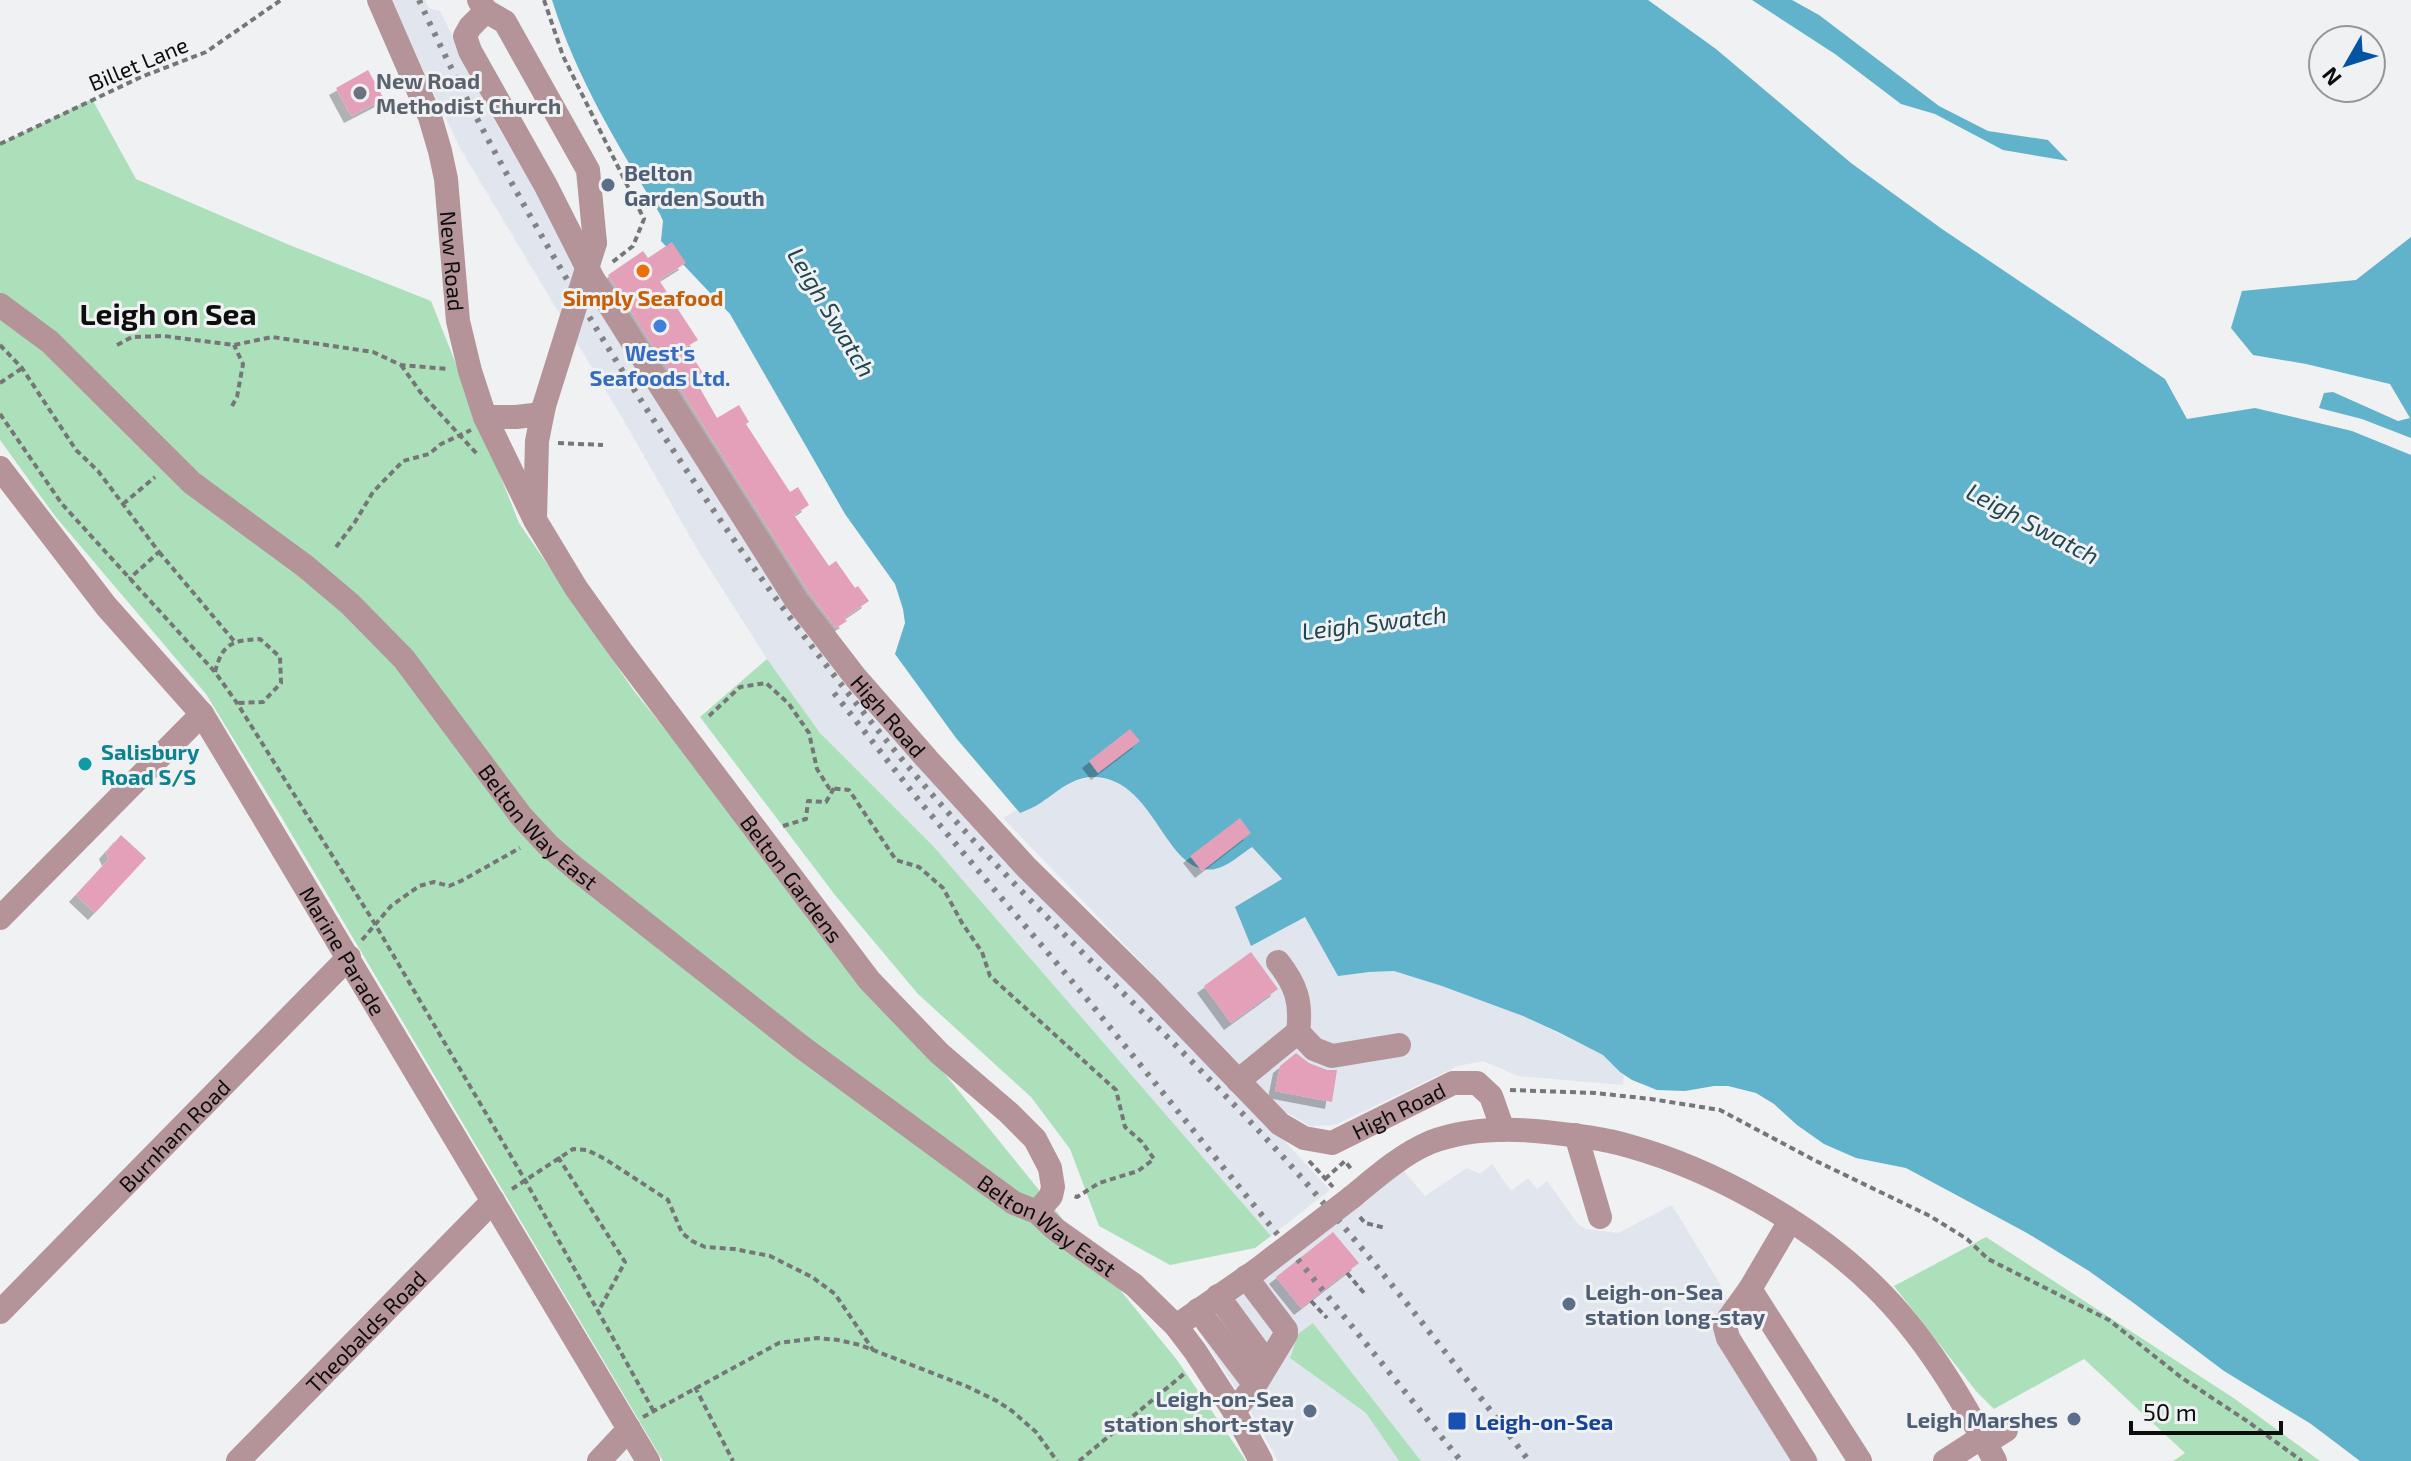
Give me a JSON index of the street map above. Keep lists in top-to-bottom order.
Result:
{
  "streets": {
    "street": [
      "New Road",
      "High Road",
      "Belton Way East",
      "Belton Gardens",
      "Marine Parade",
      "Burnham Road",
      "Theobalds Road"
    ],
    "path": ["Billet Lane"]
  },
  "crossings": [
    ["New Road", "Belton Gardens"],
    ["Belton Way East", "Belton Gardens"],
    ["Marine Parade", "Burnham Road"],
    ["Marine Parade", "Theobalds Road"]
  ],
  "districts": ["Leigh on Sea"],
  "water": ["Leigh Swatch"],
  "places": {
    "other": [
      "New Road Methodist Church",
      "Belton Garden South",
      "Simply Seafood",
      "West's Seafoods Ltd.",
      "Salisbury Road S/S",
      "Leigh-on-Sea station long-stay",
      "Leigh-on-Sea station short-stay",
      "Leigh Marshes"
    ],
    "transit": ["Leigh-on-Sea"]
  },
  "scale_bar": "50 m",
  "north": "bottom left"
}
